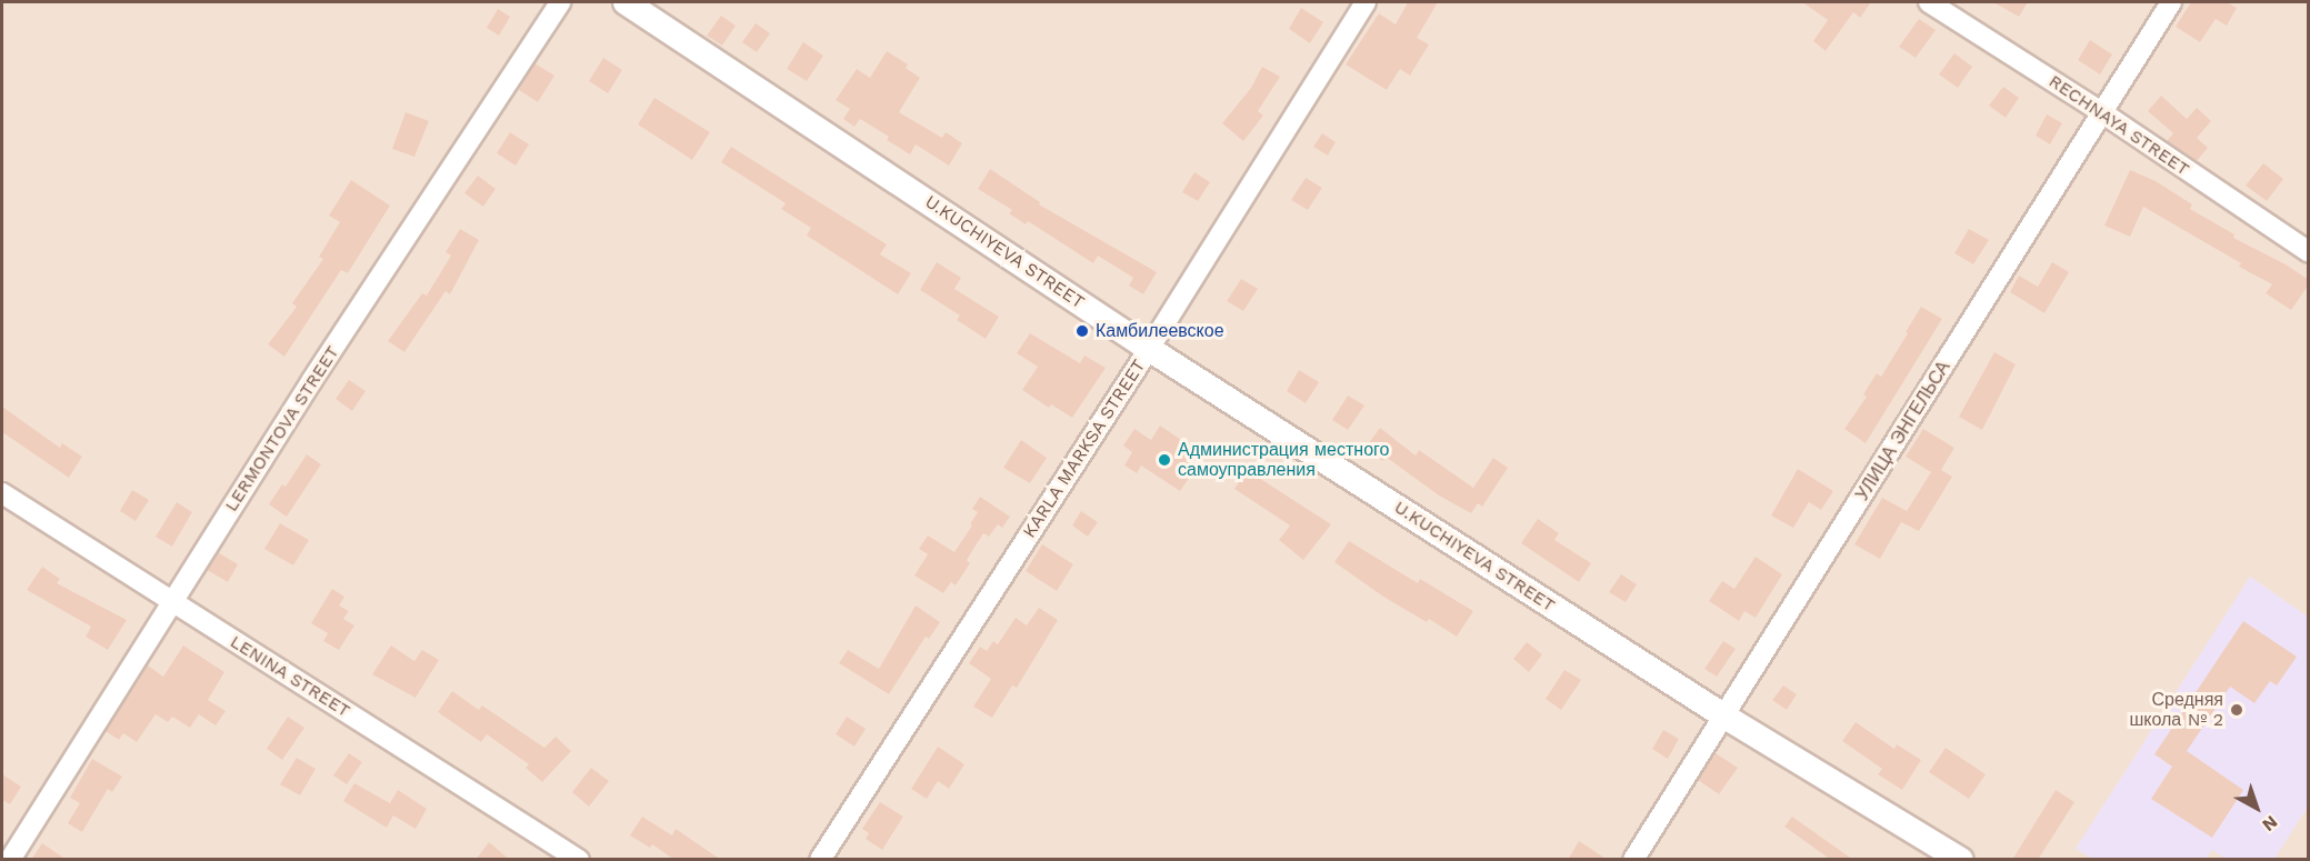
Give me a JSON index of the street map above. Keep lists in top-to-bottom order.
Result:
{
  "streets": {
    "street": [
      "RECHNAYA STREET",
      "U.KUCHIYEVA STREET",
      "LERMONTOVA STREET",
      "УЛИЦА ЭНГЕЛЬСА",
      "KARLA MARKSA STREET",
      "LENINA STREET"
    ]
  },
  "crossings": [
    ["RECHNAYA STREET", "УЛИЦА ЭНГЕЛЬСА"],
    ["U.KUCHIYEVA STREET", "УЛИЦА ЭНГЕЛЬСА"],
    ["U.KUCHIYEVA STREET", "KARLA MARKSA STREET"],
    ["LERMONTOVA STREET", "LENINA STREET"]
  ],
  "places": ["Камбилеевское", "Администрация местного самоуправления", "Средняя школа № 2"],
  "north": "bottom right"
}
